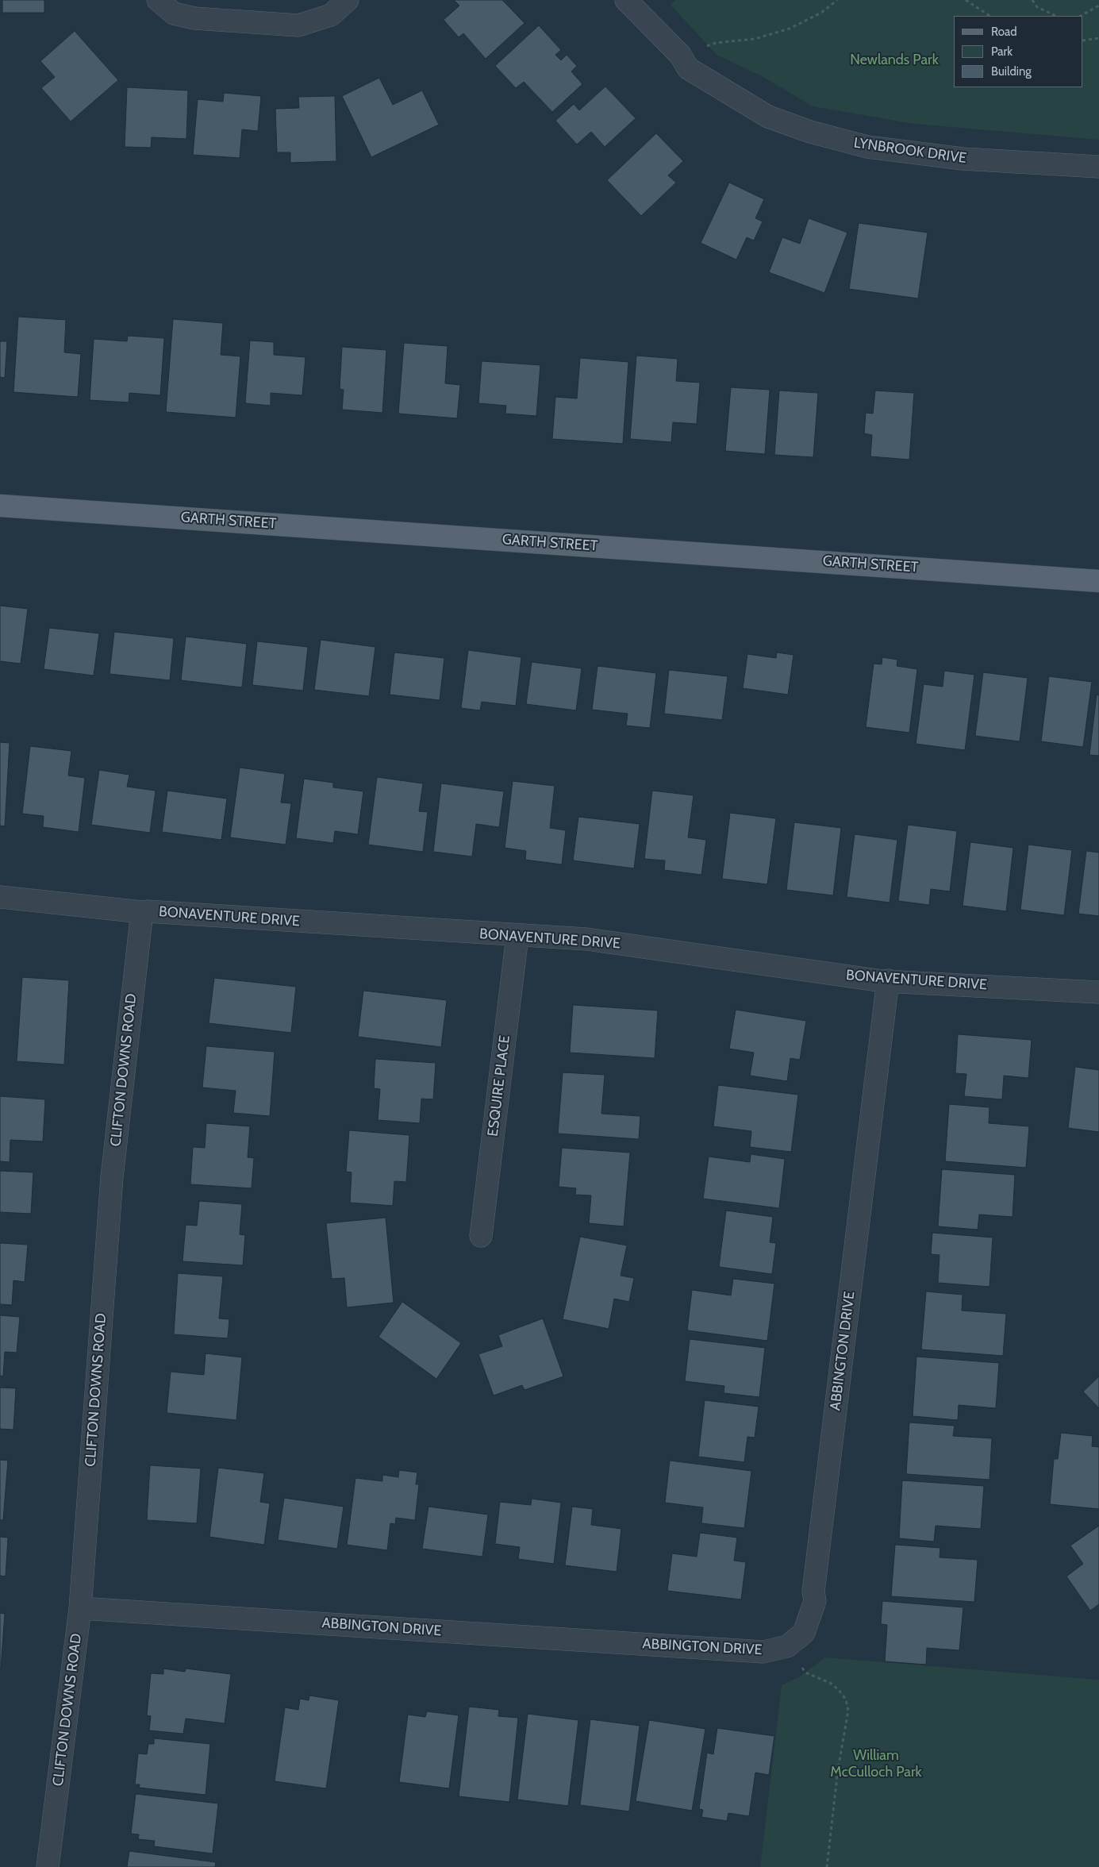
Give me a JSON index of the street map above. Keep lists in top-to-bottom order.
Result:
{
  "streets": {
    "main road": ["GARTH STREET"],
    "street": [
      "LYNBROOK DRIVE",
      "BONAVENTURE DRIVE",
      "CLIFTON DOWNS ROAD",
      "ESQUIRE PLACE",
      "ABBINGTON DRIVE"
    ]
  },
  "crossings": [
    ["BONAVENTURE DRIVE", "CLIFTON DOWNS ROAD"],
    ["BONAVENTURE DRIVE", "ESQUIRE PLACE"],
    ["BONAVENTURE DRIVE", "ABBINGTON DRIVE"],
    ["CLIFTON DOWNS ROAD", "ABBINGTON DRIVE"]
  ],
  "parks": ["Newlands Park", "William McCulloch Park"],
  "legend": ["Road", "Park", "Building"]
}
